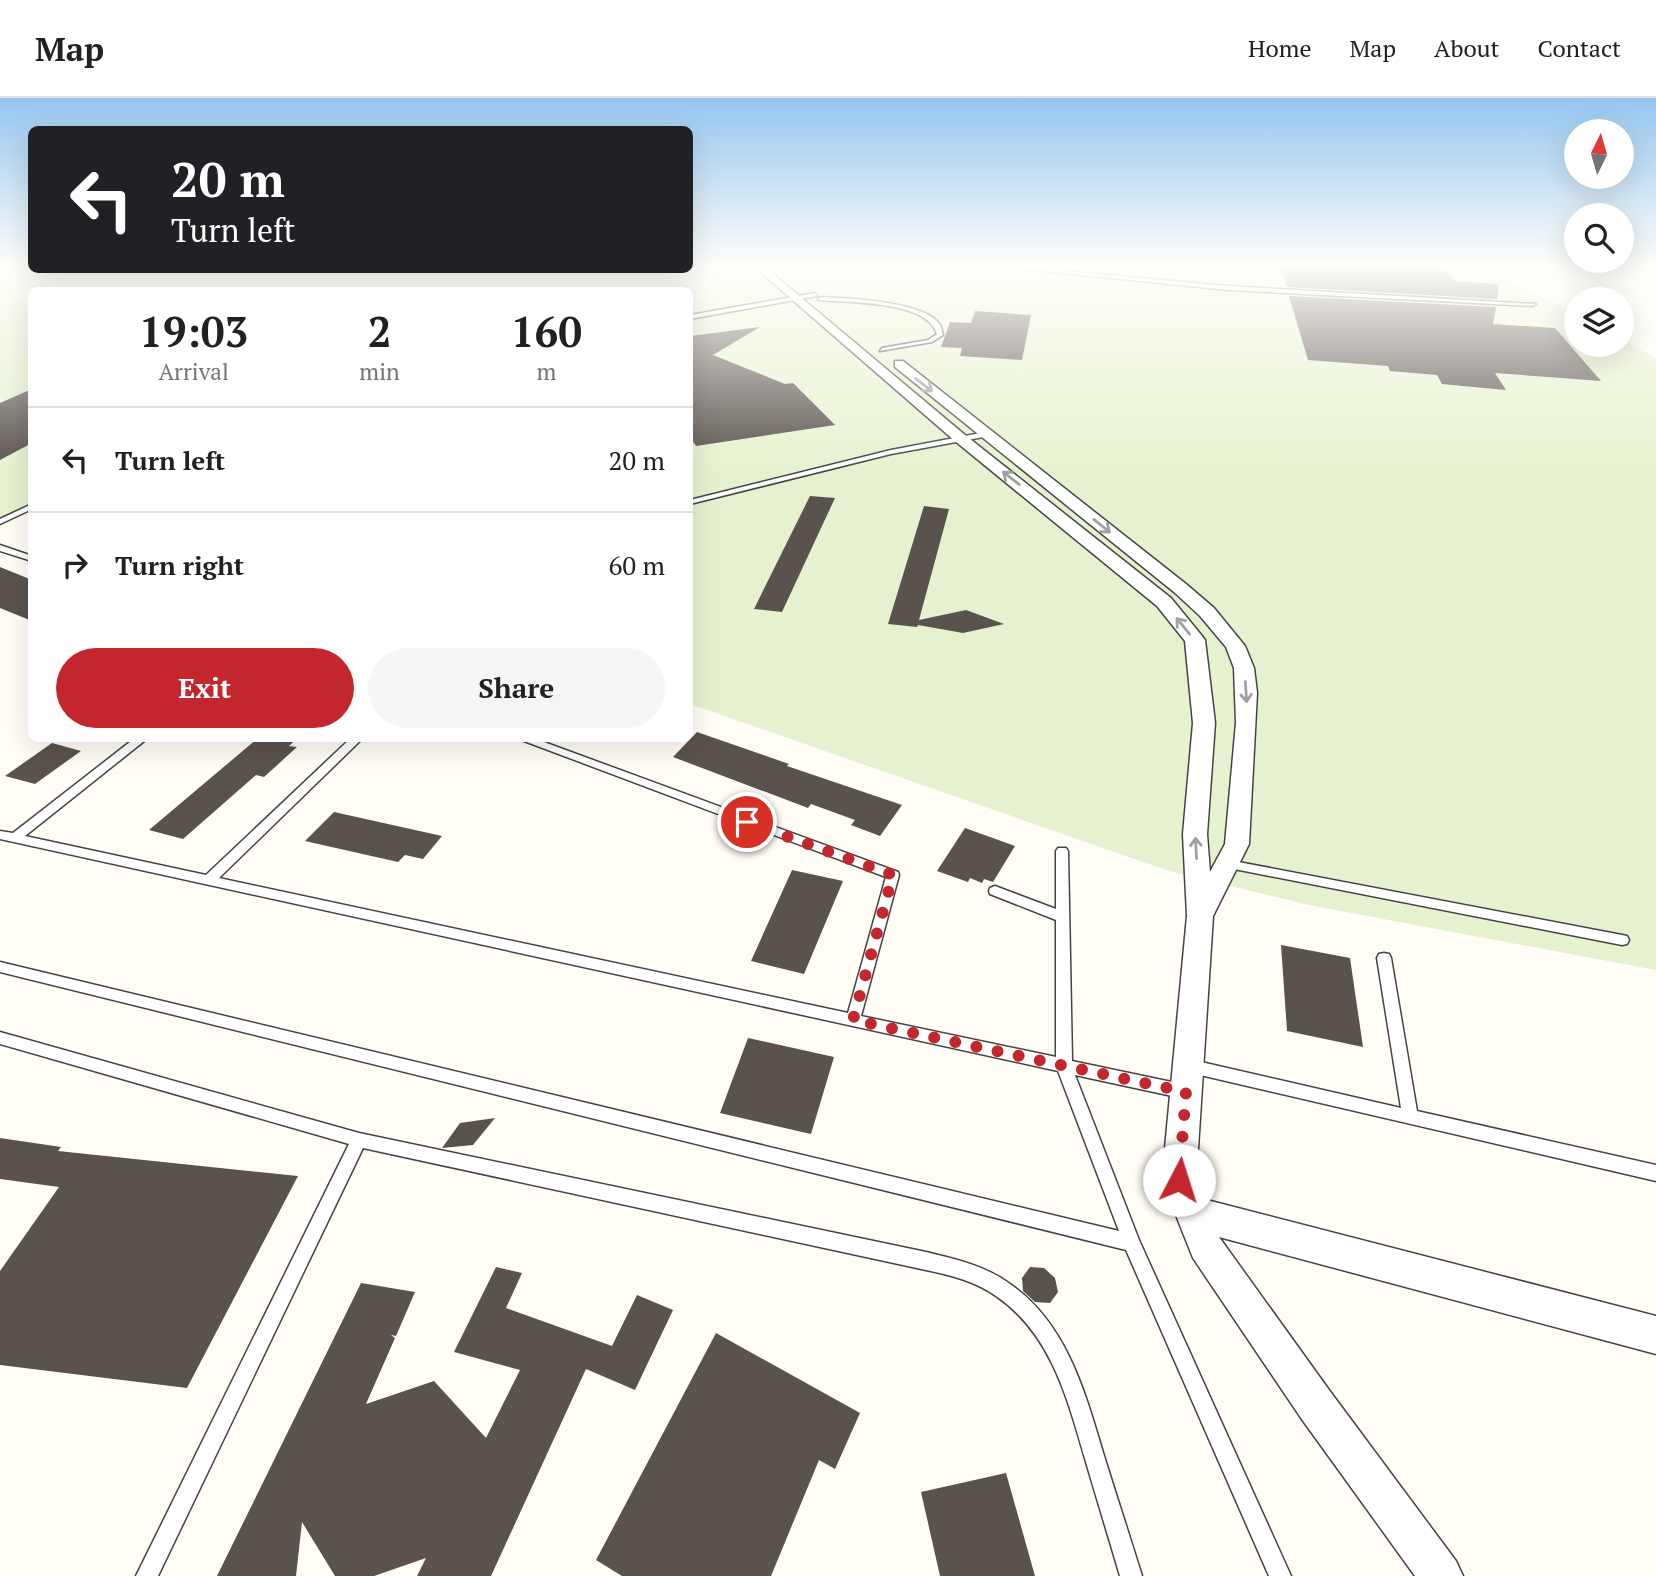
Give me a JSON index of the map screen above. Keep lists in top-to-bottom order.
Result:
{
  "north": "top",
  "page": {
    "header": "Map",
    "nav": [
      "Home",
      "Map",
      "About",
      "Contact"
    ],
    "turn": ["20 m", "Turn left"],
    "eta": [
      "19:03",
      "Arrival",
      "2",
      "min",
      "160",
      "m"
    ],
    "list": [
      {
        "name": "Turn left",
        "value": "20 m"
      },
      {
        "name": "Turn right",
        "value": "60 m"
      }
    ],
    "buttons": ["Exit", "Share"]
  }
}
